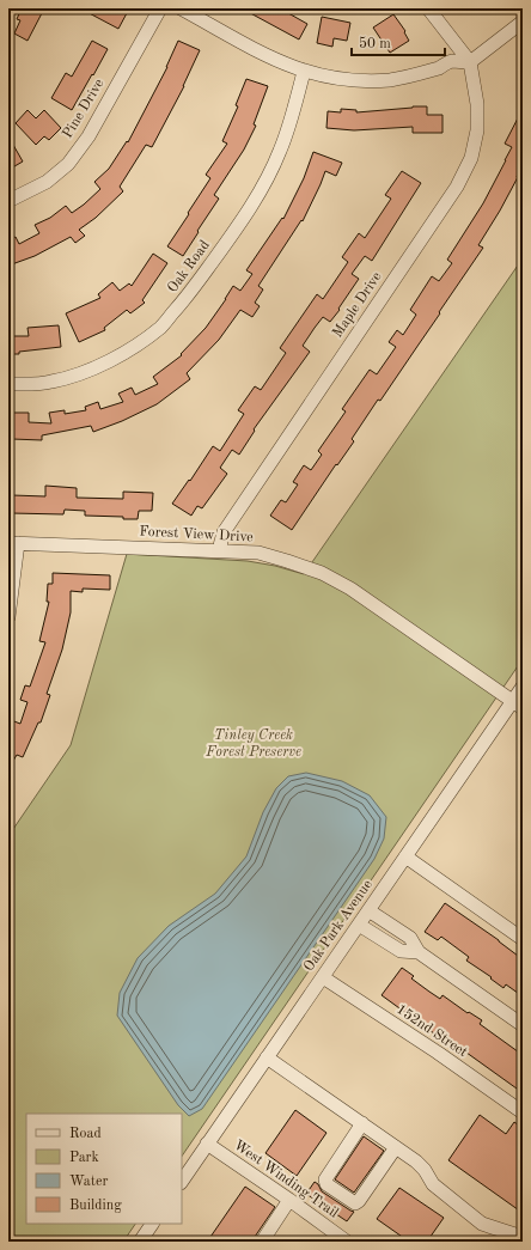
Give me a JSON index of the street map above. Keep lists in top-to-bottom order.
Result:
{
  "streets": {
    "street": [
      "Pine Drive",
      "Oak Road",
      "Maple Drive",
      "Forest View Drive",
      "Oak Park Avenue",
      "152nd Street",
      "West Winding Trail"
    ]
  },
  "crossings": [
    ["Maple Drive", "Forest View Drive"],
    ["Forest View Drive", "Oak Park Avenue"],
    ["Oak Park Avenue", "152nd Street"],
    ["Oak Park Avenue", "West Winding Trail"]
  ],
  "parks": ["Tinley Creek Forest Preserve"],
  "legend": [
    "Road",
    "Park",
    "Water",
    "Building"
  ],
  "scale_bar": "50 m"
}
